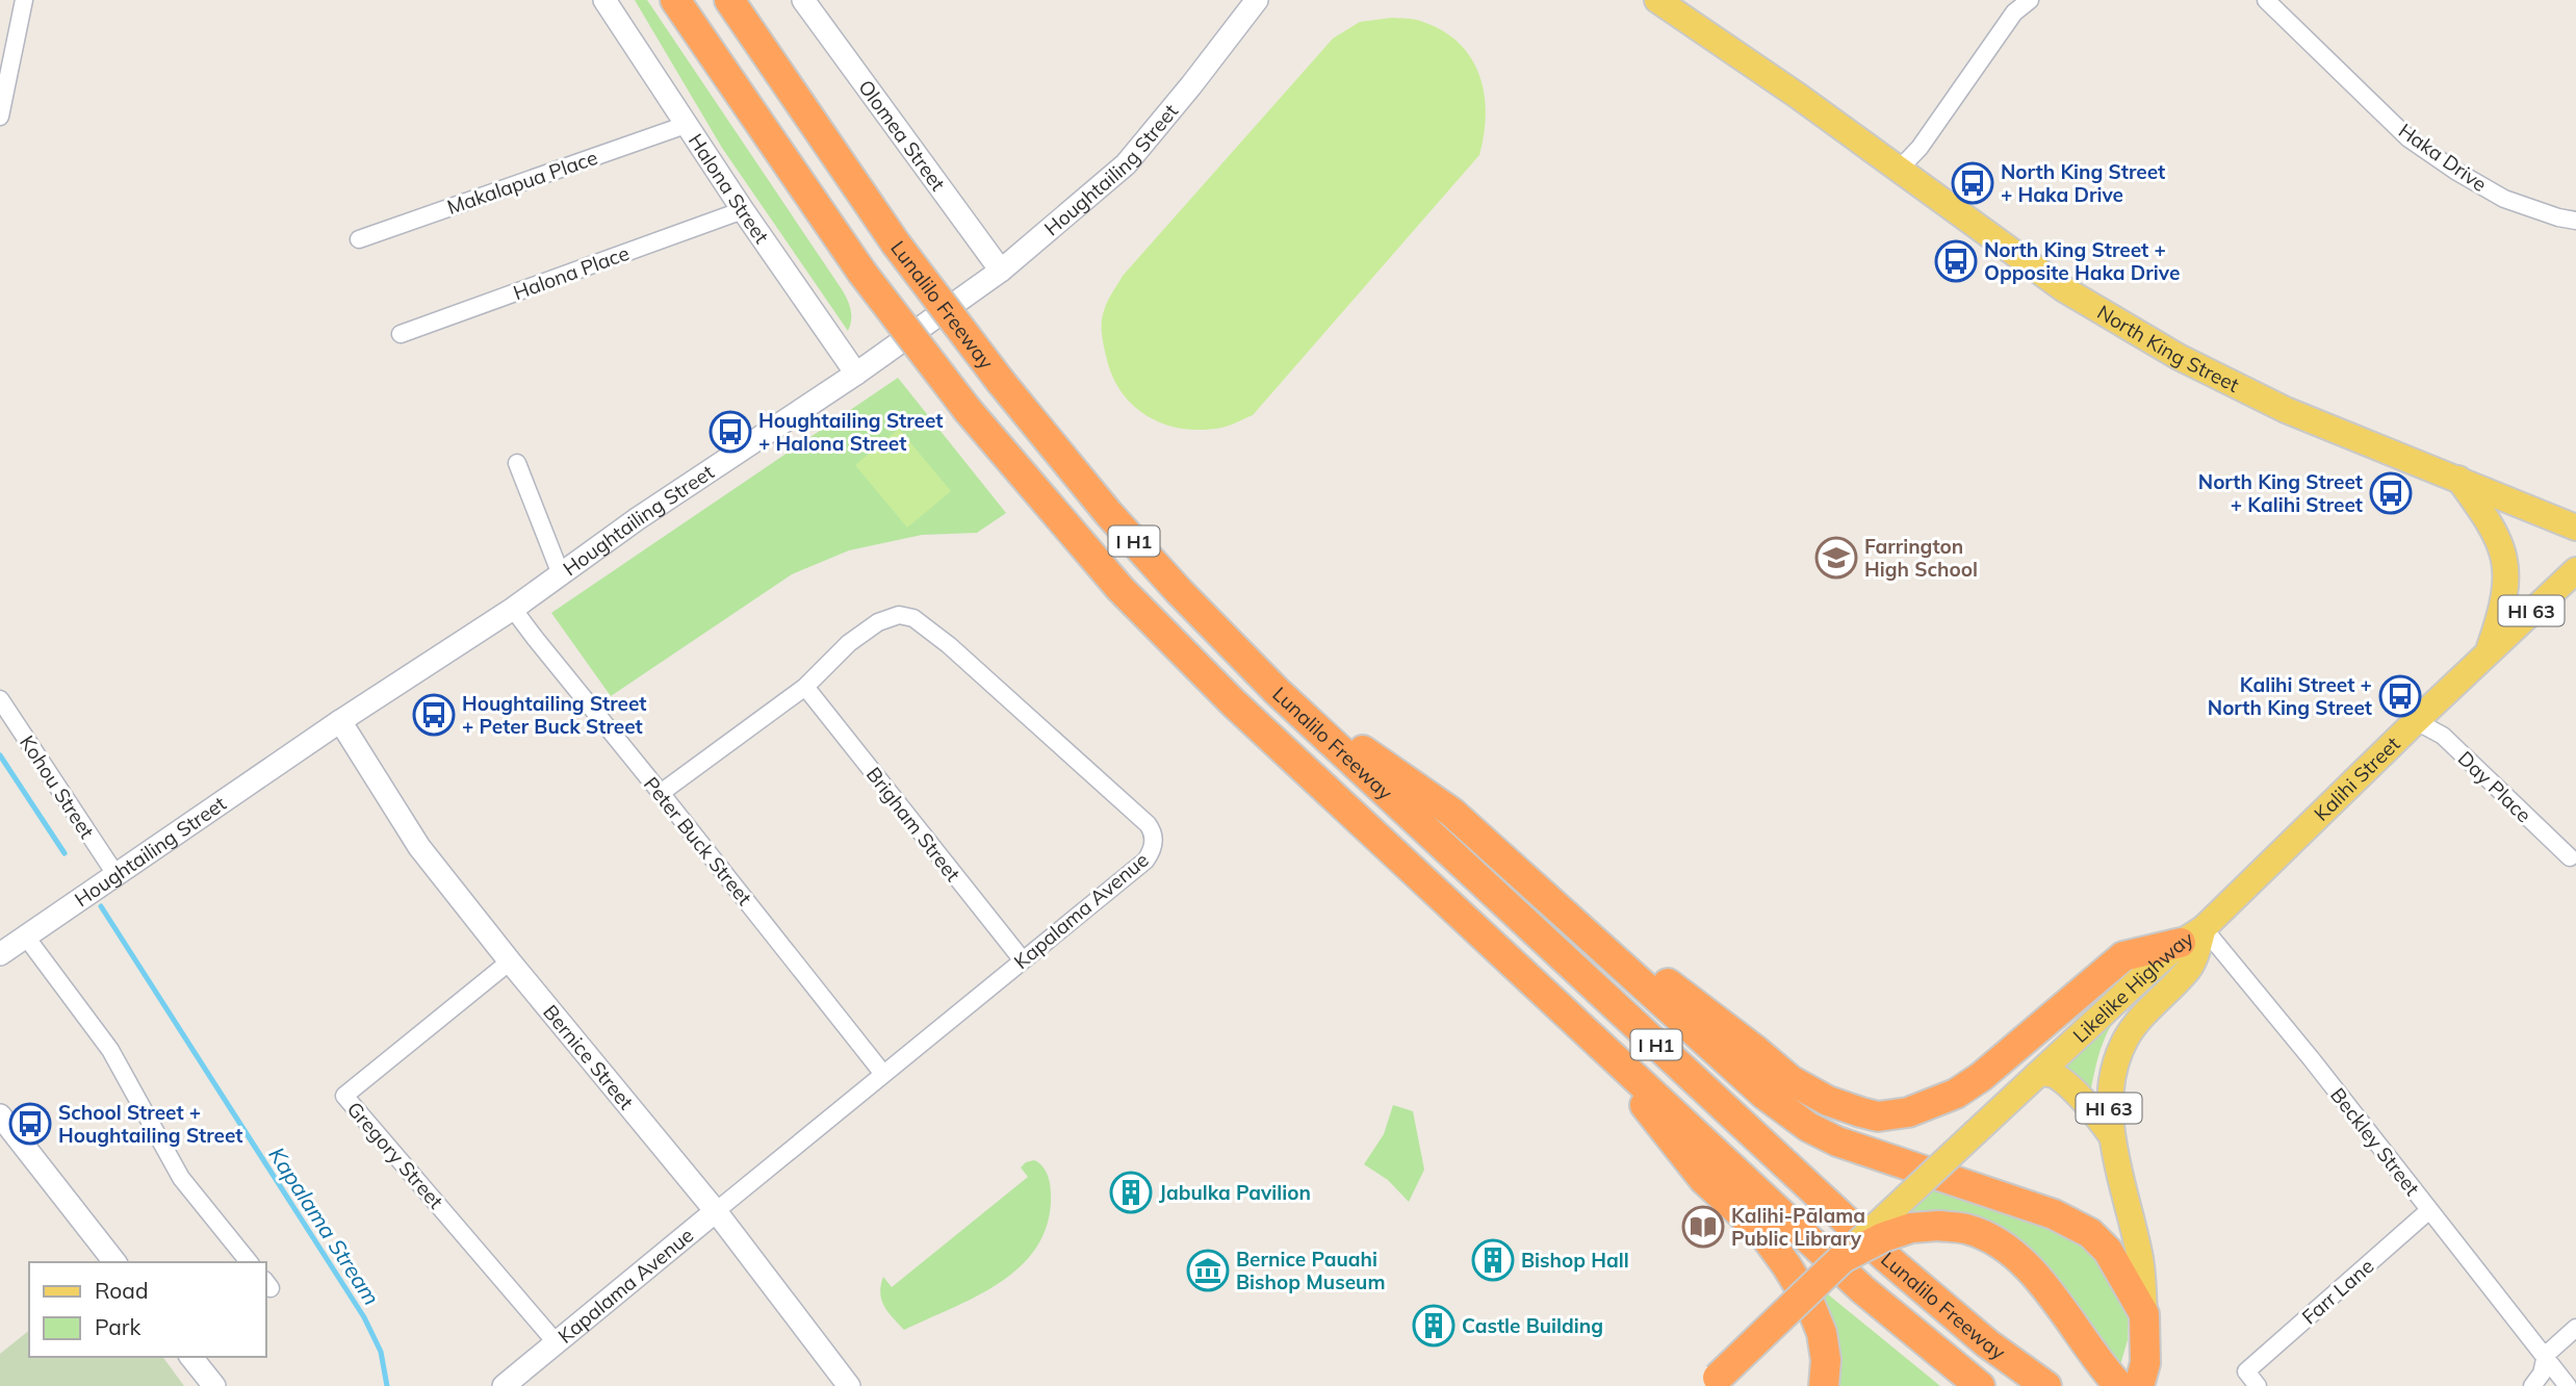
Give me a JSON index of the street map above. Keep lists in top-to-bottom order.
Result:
{
  "streets": {
    "highway": [
      "Lunalilo Freeway",
      "I H1",
      "HI 63",
      "Likelike Highway"
    ],
    "main road": [
      "Olomea Street",
      "Houghtailing Street",
      "Halona Street",
      "North King Street",
      "Kalihi Street",
      "Kapalama Avenue",
      "Bernice Street"
    ],
    "street": [
      "Haka Drive",
      "Makalapua Place",
      "Halona Place",
      "Kohou Street",
      "Day Place",
      "Brigham Street",
      "Peter Buck Street",
      "Beckley Street",
      "Gregory Street",
      "Farr Lane"
    ]
  },
  "crossings": [
    ["Olomea Street", "Houghtailing Street"],
    ["Houghtailing Street", "Halona Street"],
    ["Houghtailing Street", "Kohou Street"],
    ["Houghtailing Street", "Peter Buck Street"],
    ["Houghtailing Street", "Bernice Street"],
    ["Makalapua Place", "Halona Street"],
    ["Halona Street", "Halona Place"],
    ["Kalihi Street", "Day Place"],
    ["Kalihi Street", "Likelike Highway"],
    ["Kalihi Street", "Beckley Street"],
    ["Brigham Street", "Kapalama Avenue"],
    ["Peter Buck Street", "Kapalama Avenue"],
    ["Kapalama Avenue", "Bernice Street"],
    ["Kapalama Avenue", "Gregory Street"],
    ["Likelike Highway", "Beckley Street"],
    ["Bernice Street", "Gregory Street"],
    ["Beckley Street", "Farr Lane"]
  ],
  "water": ["Kapalama Stream"],
  "places": {
    "bus stop": [
      "North King Street + Haka Drive",
      "North King Street + Opposite Haka Drive",
      "Houghtailing Street + Halona Street",
      "North King Street + Kalihi Street",
      "Kalihi Street + North King Street",
      "Houghtailing Street + Peter Buck Street",
      "School Street + Houghtailing Street"
    ],
    "school or university": ["Farrington High School"],
    "building": ["Jabulka Pavilion", "Bishop Hall", "Castle Building"],
    "library": ["Kalihi-Pālama Public Library"],
    "museum": ["Bernice Pauahi Bishop Museum"]
  },
  "legend": ["Road", "Park"]
}
